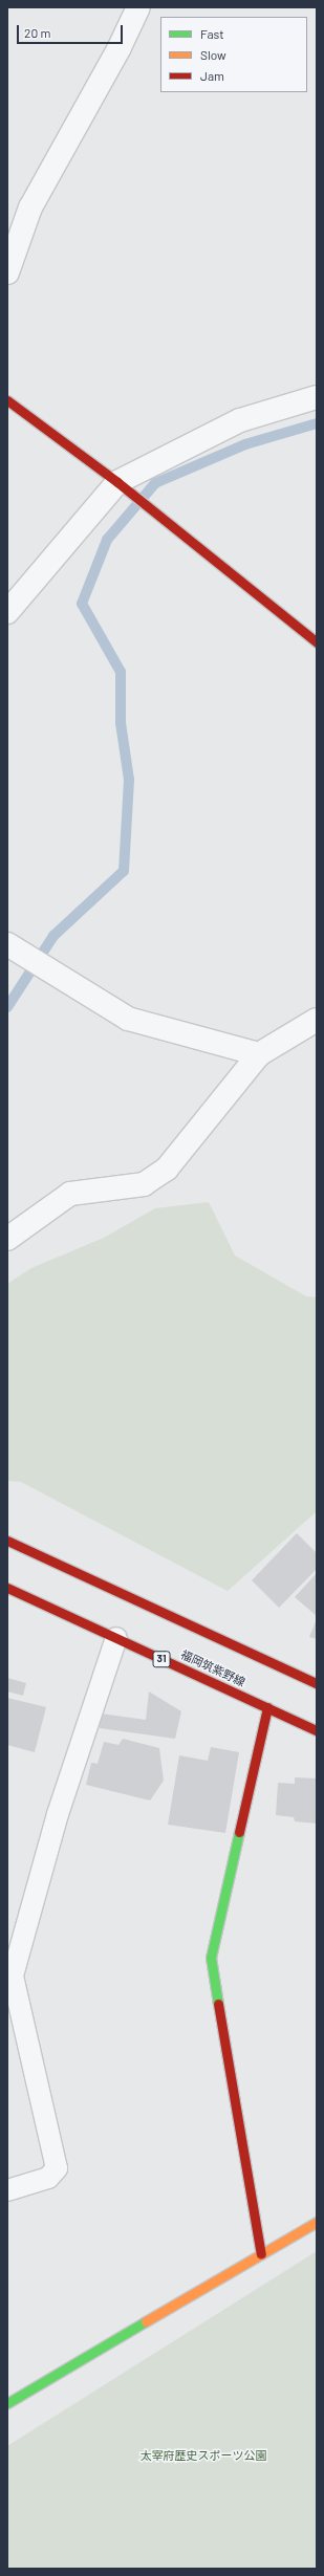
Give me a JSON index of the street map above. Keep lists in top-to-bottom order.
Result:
{
  "streets": {
    "street": ["31", "福岡筑紫野線"]
  },
  "parks": ["太宰府歴史スポーツ公園"],
  "legend": ["Fast", "Slow", "Jam"],
  "scale_bar": "20 m"
}
